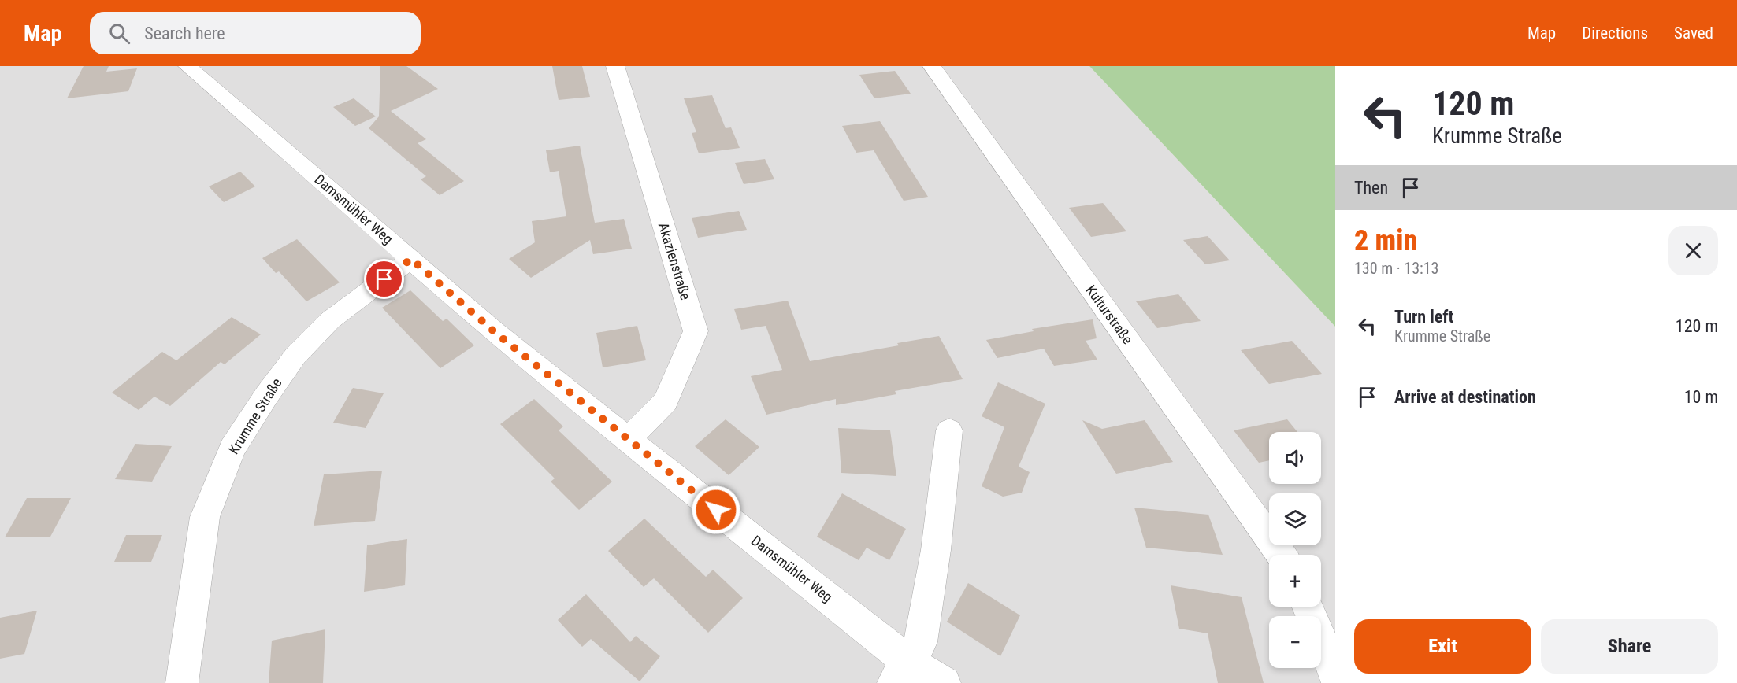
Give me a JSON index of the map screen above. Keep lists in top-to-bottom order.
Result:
{
  "streets": {
    "street": [
      "Damsmühler Weg",
      "Akazienstraße",
      "Kulturstraße",
      "Krumme Straße"
    ]
  },
  "crossings": [
    ["Damsmühler Weg", "Akazienstraße"],
    ["Damsmühler Weg", "Krumme Straße"]
  ],
  "page": {
    "header": "Map",
    "search": "Search here",
    "nav": ["Map", "Directions", "Saved"],
    "turn": ["120 m", "Krumme Straße"],
    "then": "Then",
    "heading": ["2 min", "130 m · 13:13"],
    "list": [
      {
        "name": "Turn left",
        "note": "Krumme Straße",
        "value": "120 m"
      },
      {
        "name": "Arrive at destination",
        "value": "10 m"
      }
    ],
    "map_buttons": ["+", "−"],
    "buttons": ["Exit", "Share"]
  }
}
